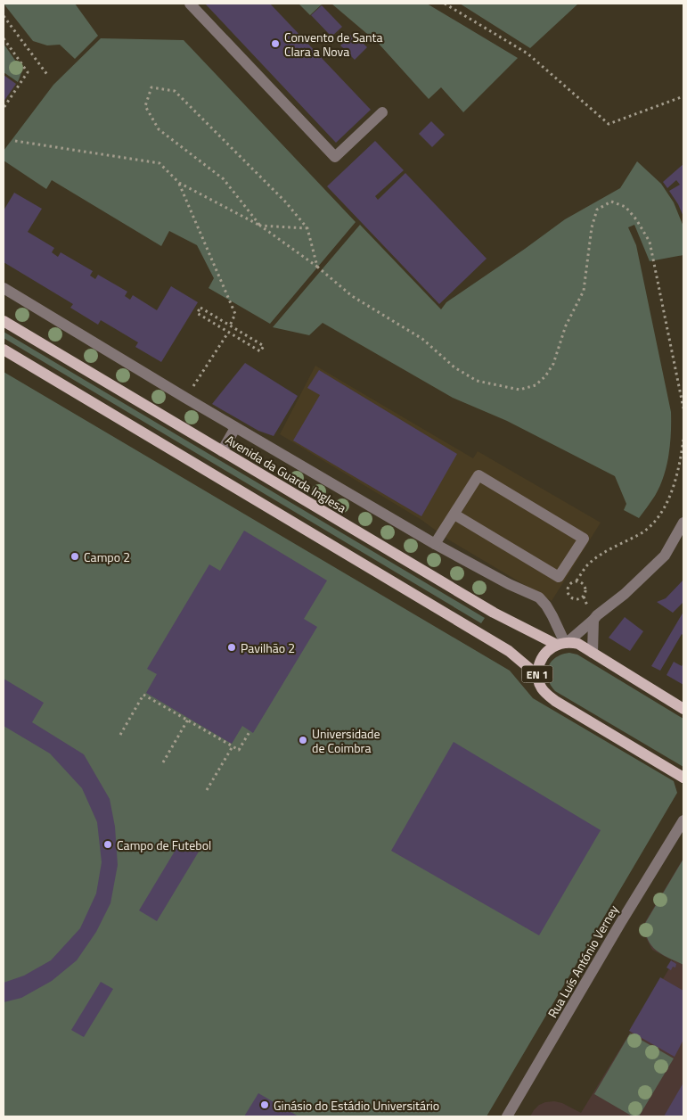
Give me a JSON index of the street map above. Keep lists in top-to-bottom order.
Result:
{
  "streets": {
    "main road": ["Avenida da Guarda Inglesa", "EN 1"],
    "street": ["Rua Luís António Verney"]
  },
  "crossings": [
    ["Avenida da Guarda Inglesa", "EN 1"]
  ],
  "places": [
    "Convento de Santa Clara a Nova",
    "Campo 2",
    "Pavilhão 2",
    "Universidade de Coimbra",
    "Campo de Futebol",
    "Ginásio do Estádio Universitário"
  ]
}
